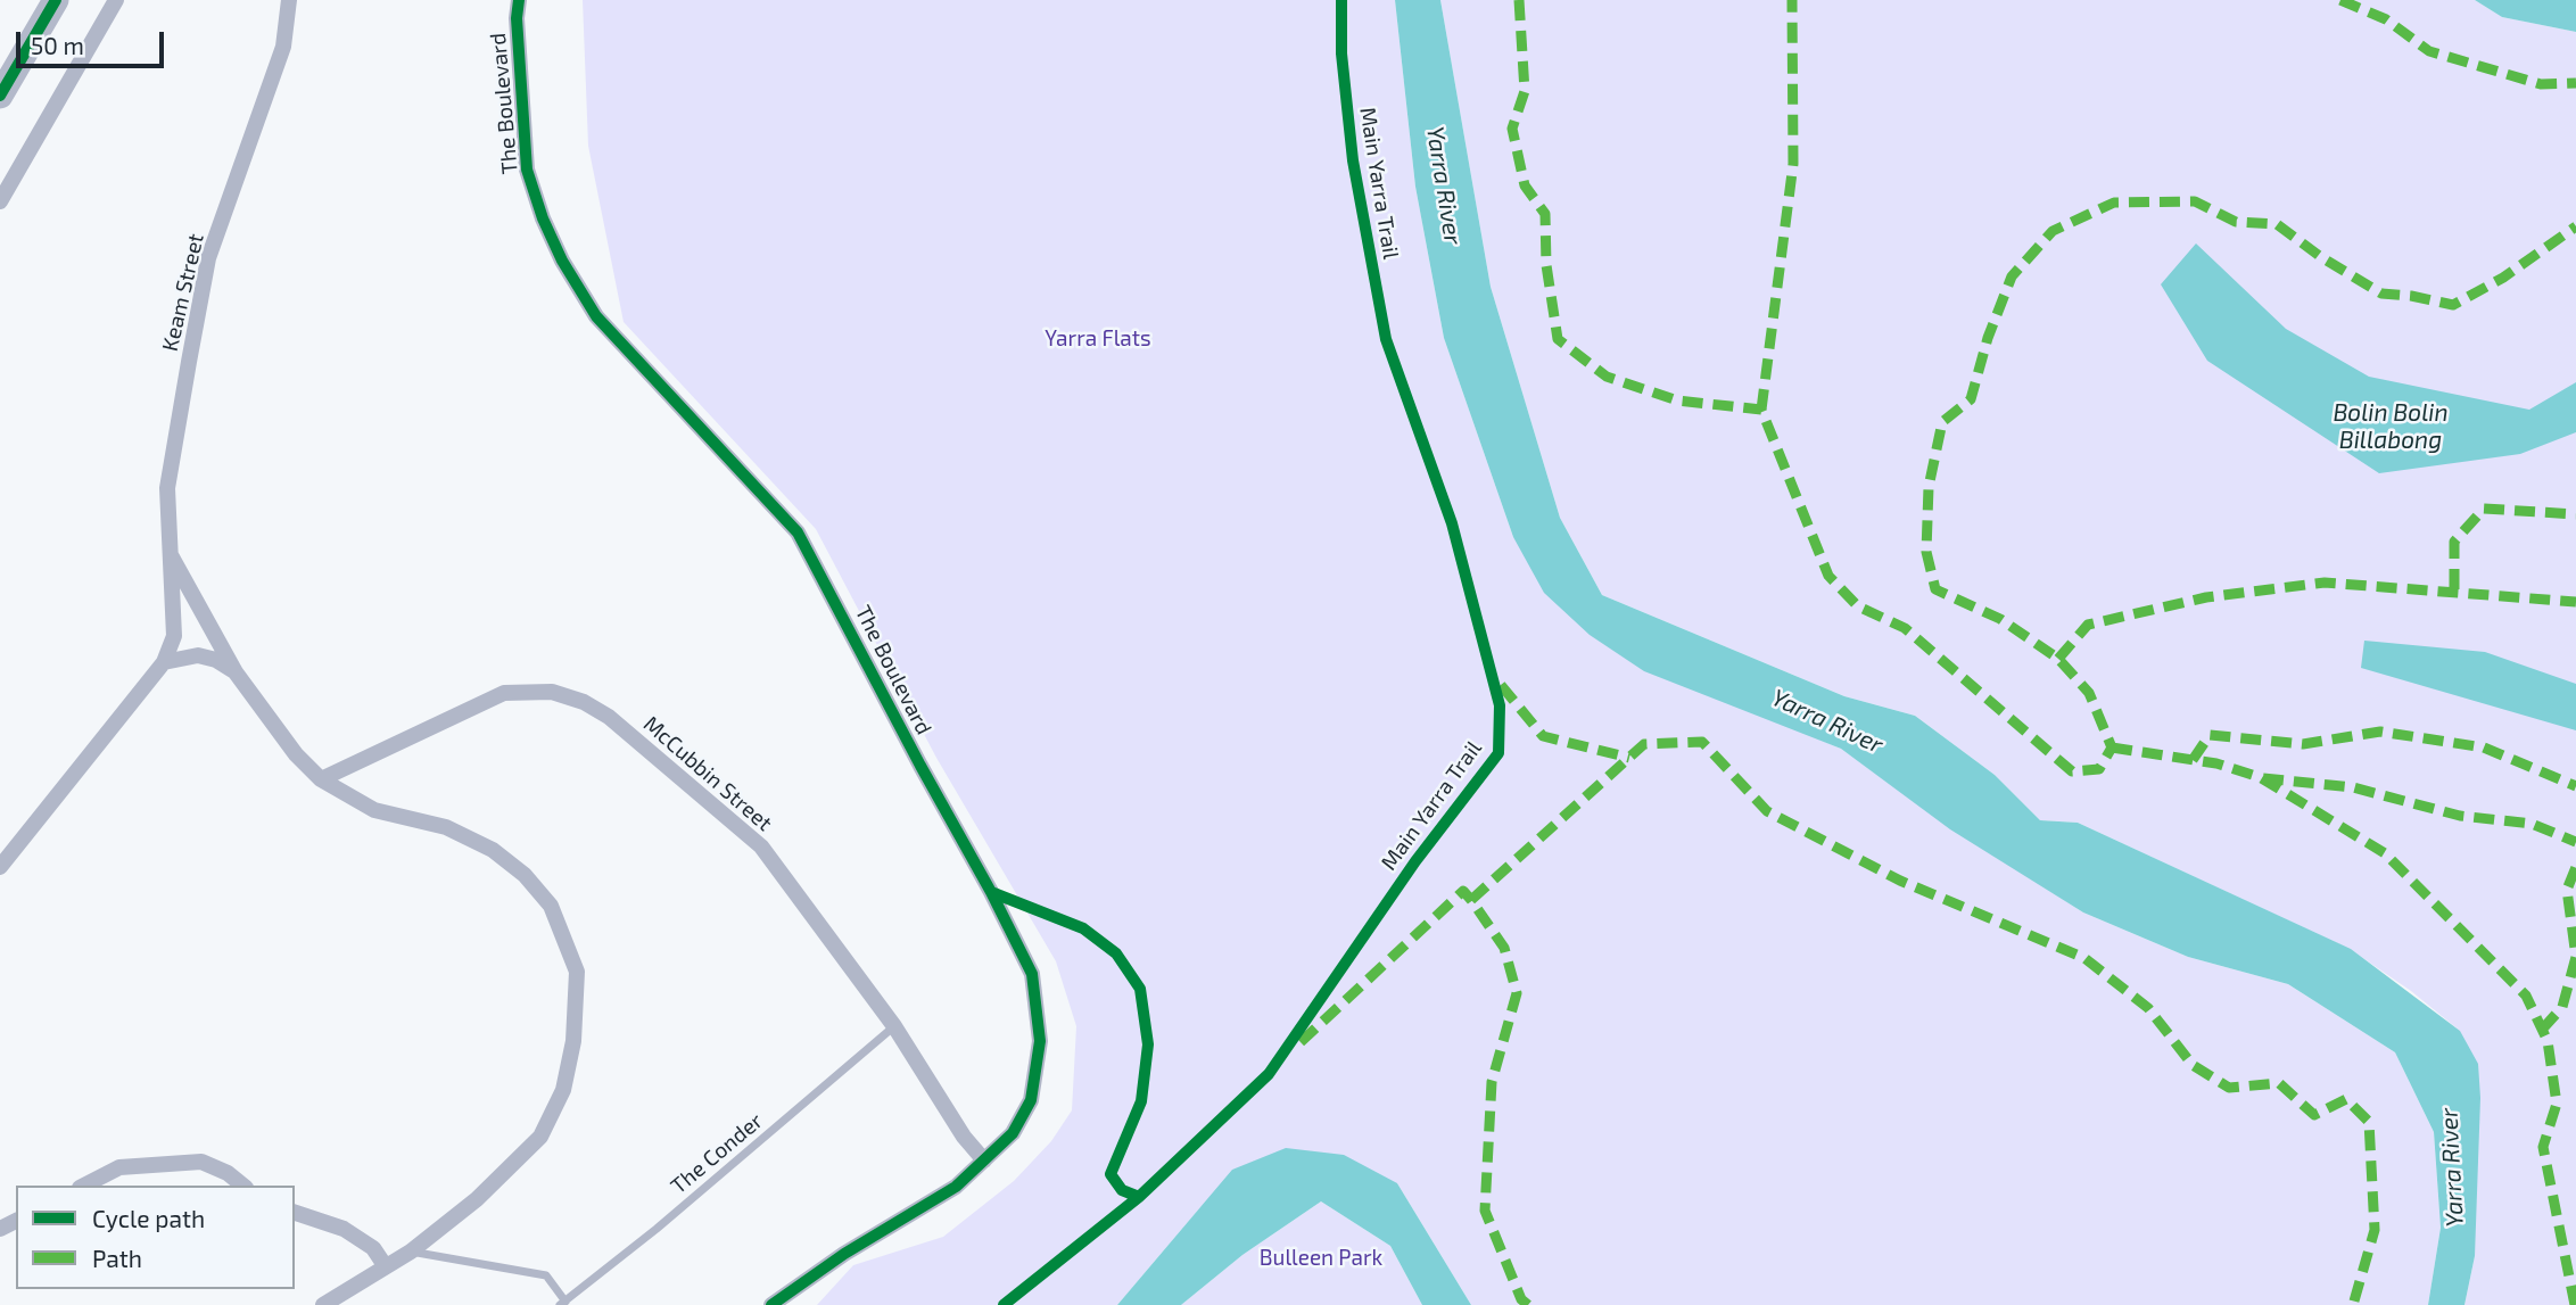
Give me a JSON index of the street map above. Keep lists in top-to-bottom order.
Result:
{
  "streets": {
    "street": ["The Boulevard", "Keam Street", "McCubbin Street"],
    "lane": ["The Conder"],
    "cycle path": ["Main Yarra Trail"]
  },
  "crossings": [
    ["The Boulevard", "McCubbin Street"],
    ["Keam Street", "McCubbin Street"],
    ["McCubbin Street", "The Conder"]
  ],
  "water": ["Yarra River", "Bolin Bolin Billabong"],
  "parks": ["Yarra Flats", "Bulleen Park"],
  "legend": ["Cycle path", "Path"],
  "scale_bar": "50 m"
}
